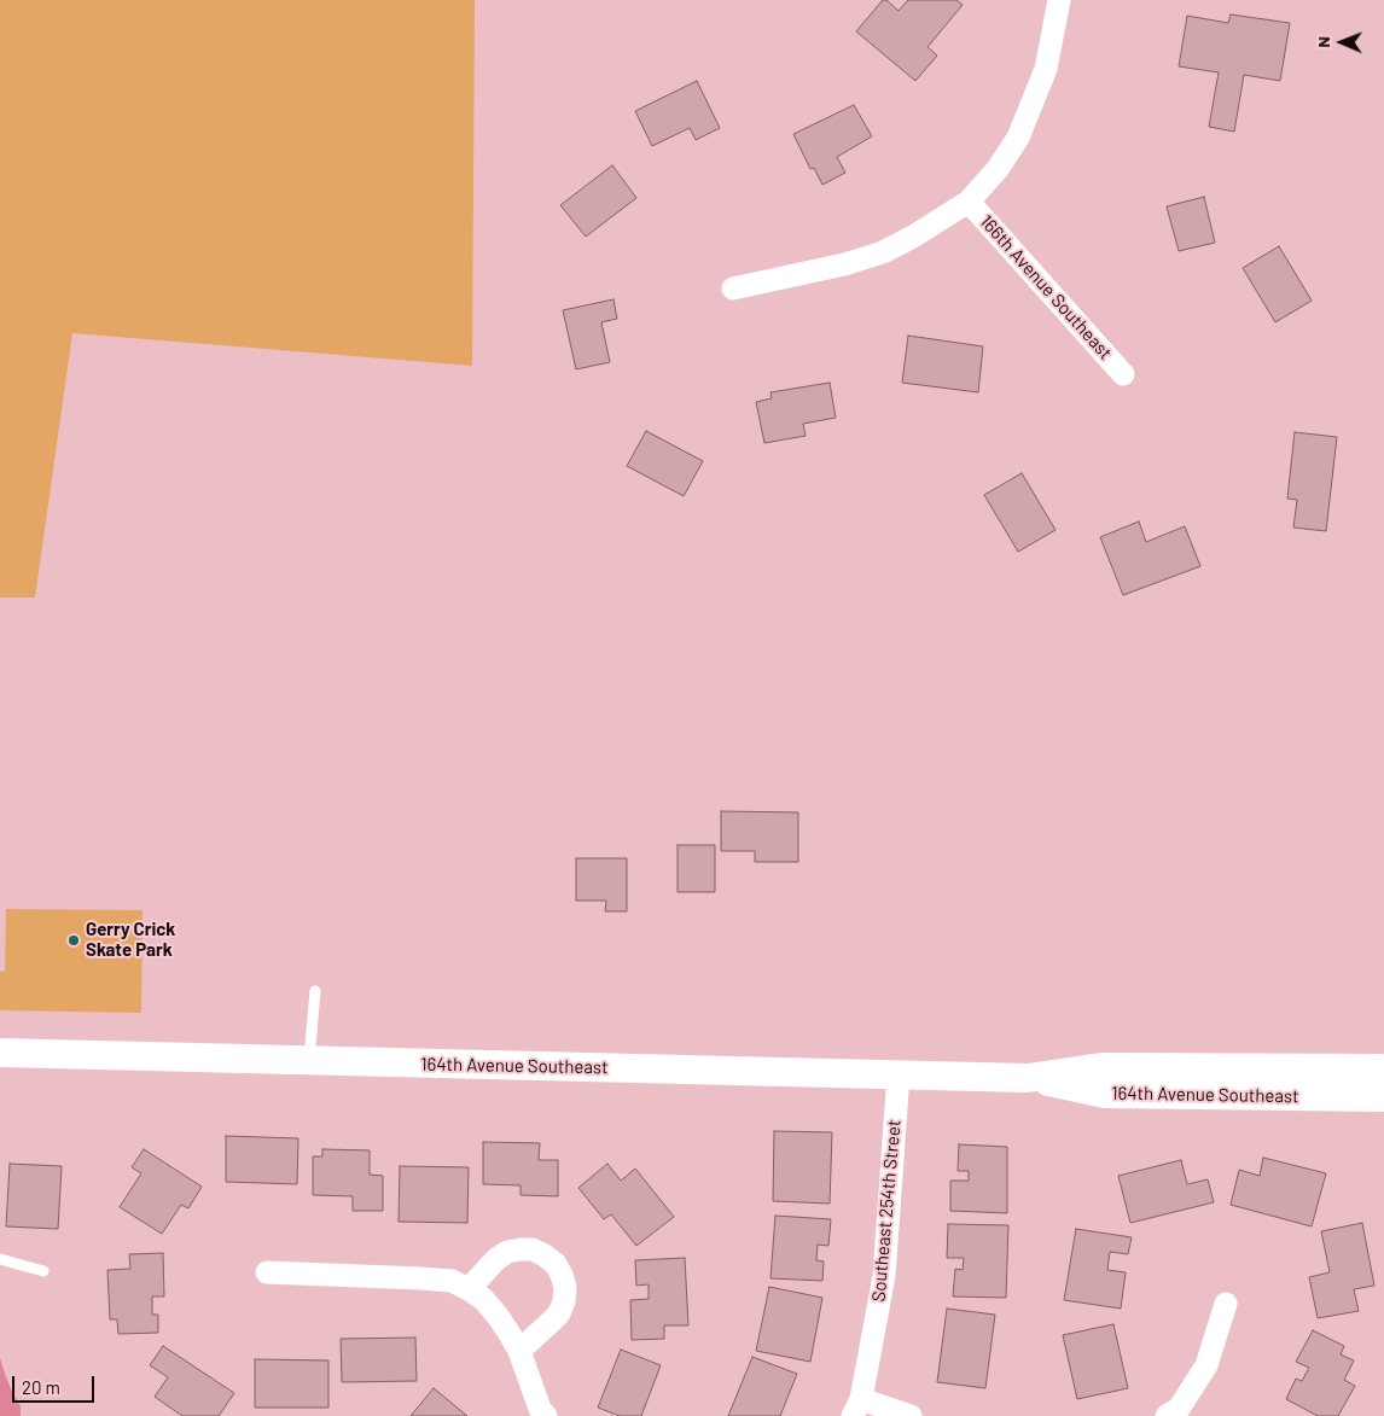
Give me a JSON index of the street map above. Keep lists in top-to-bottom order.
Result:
{
  "streets": {
    "street": ["166th Avenue Southeast", "164th Avenue Southeast", "Southeast 254th Street"]
  },
  "crossings": [
    ["164th Avenue Southeast", "Southeast 254th Street"]
  ],
  "places": ["Gerry Crick Skate Park"],
  "scale_bar": "20 m",
  "north": "left"
}
